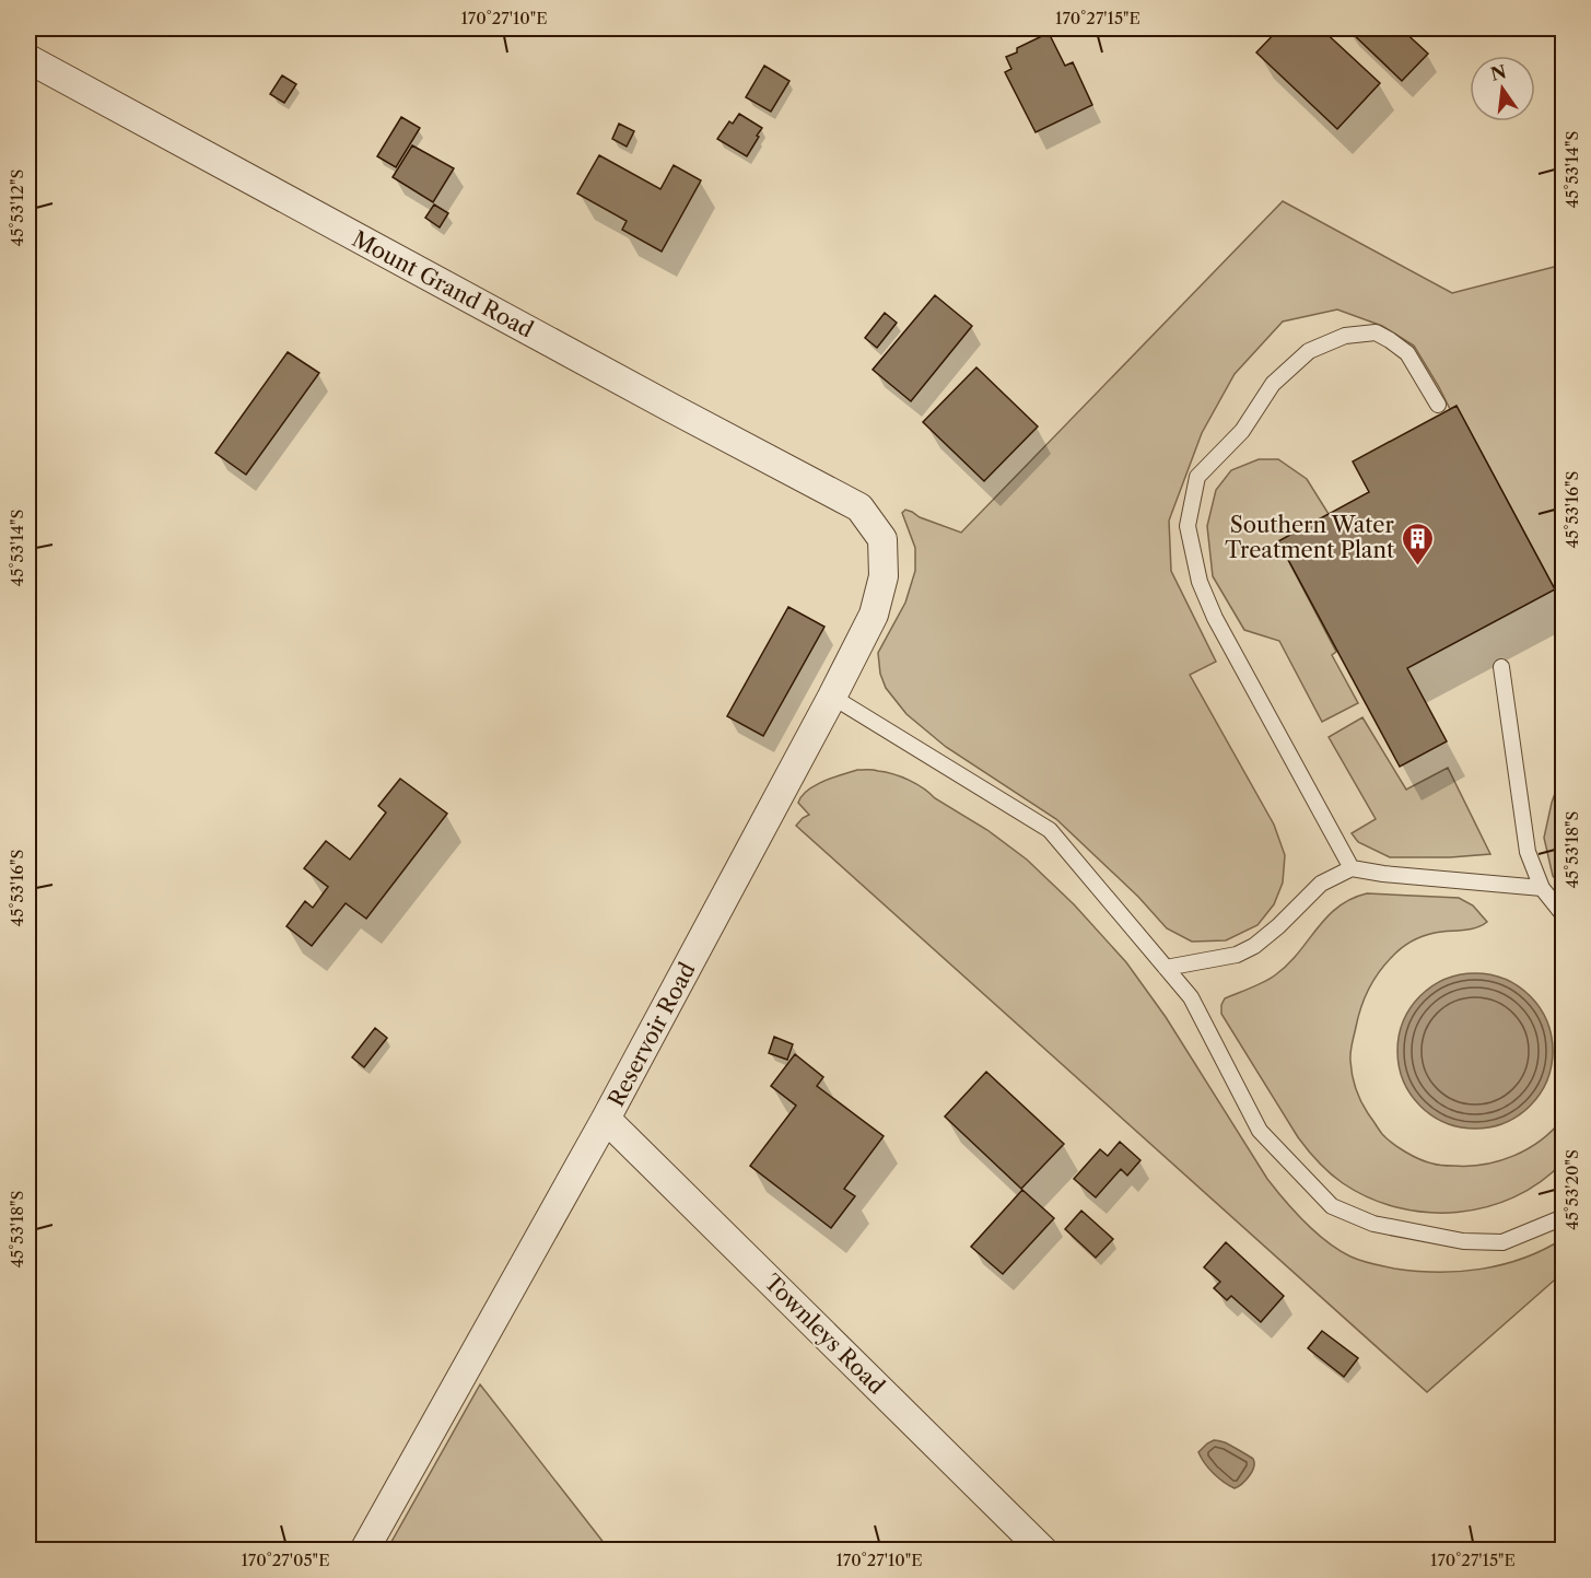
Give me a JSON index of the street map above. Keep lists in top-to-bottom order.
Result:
{
  "streets": {
    "street": ["Mount Grand Road", "Reservoir Road", "Townleys Road"]
  },
  "crossings": [
    ["Mount Grand Road", "Reservoir Road"],
    ["Reservoir Road", "Townleys Road"]
  ],
  "places": {
    "building": ["Southern Water Treatment Plant"]
  },
  "north": "top",
  "coordinates": [
    "170°27'10\"E",
    "170°27'15\"E",
    "45°53'14\"S",
    "45°53'12\"S",
    "45°53'16\"S",
    "45°53'18\"S",
    "45°53'20\"S",
    "170°27'05\"E"
  ]
}
